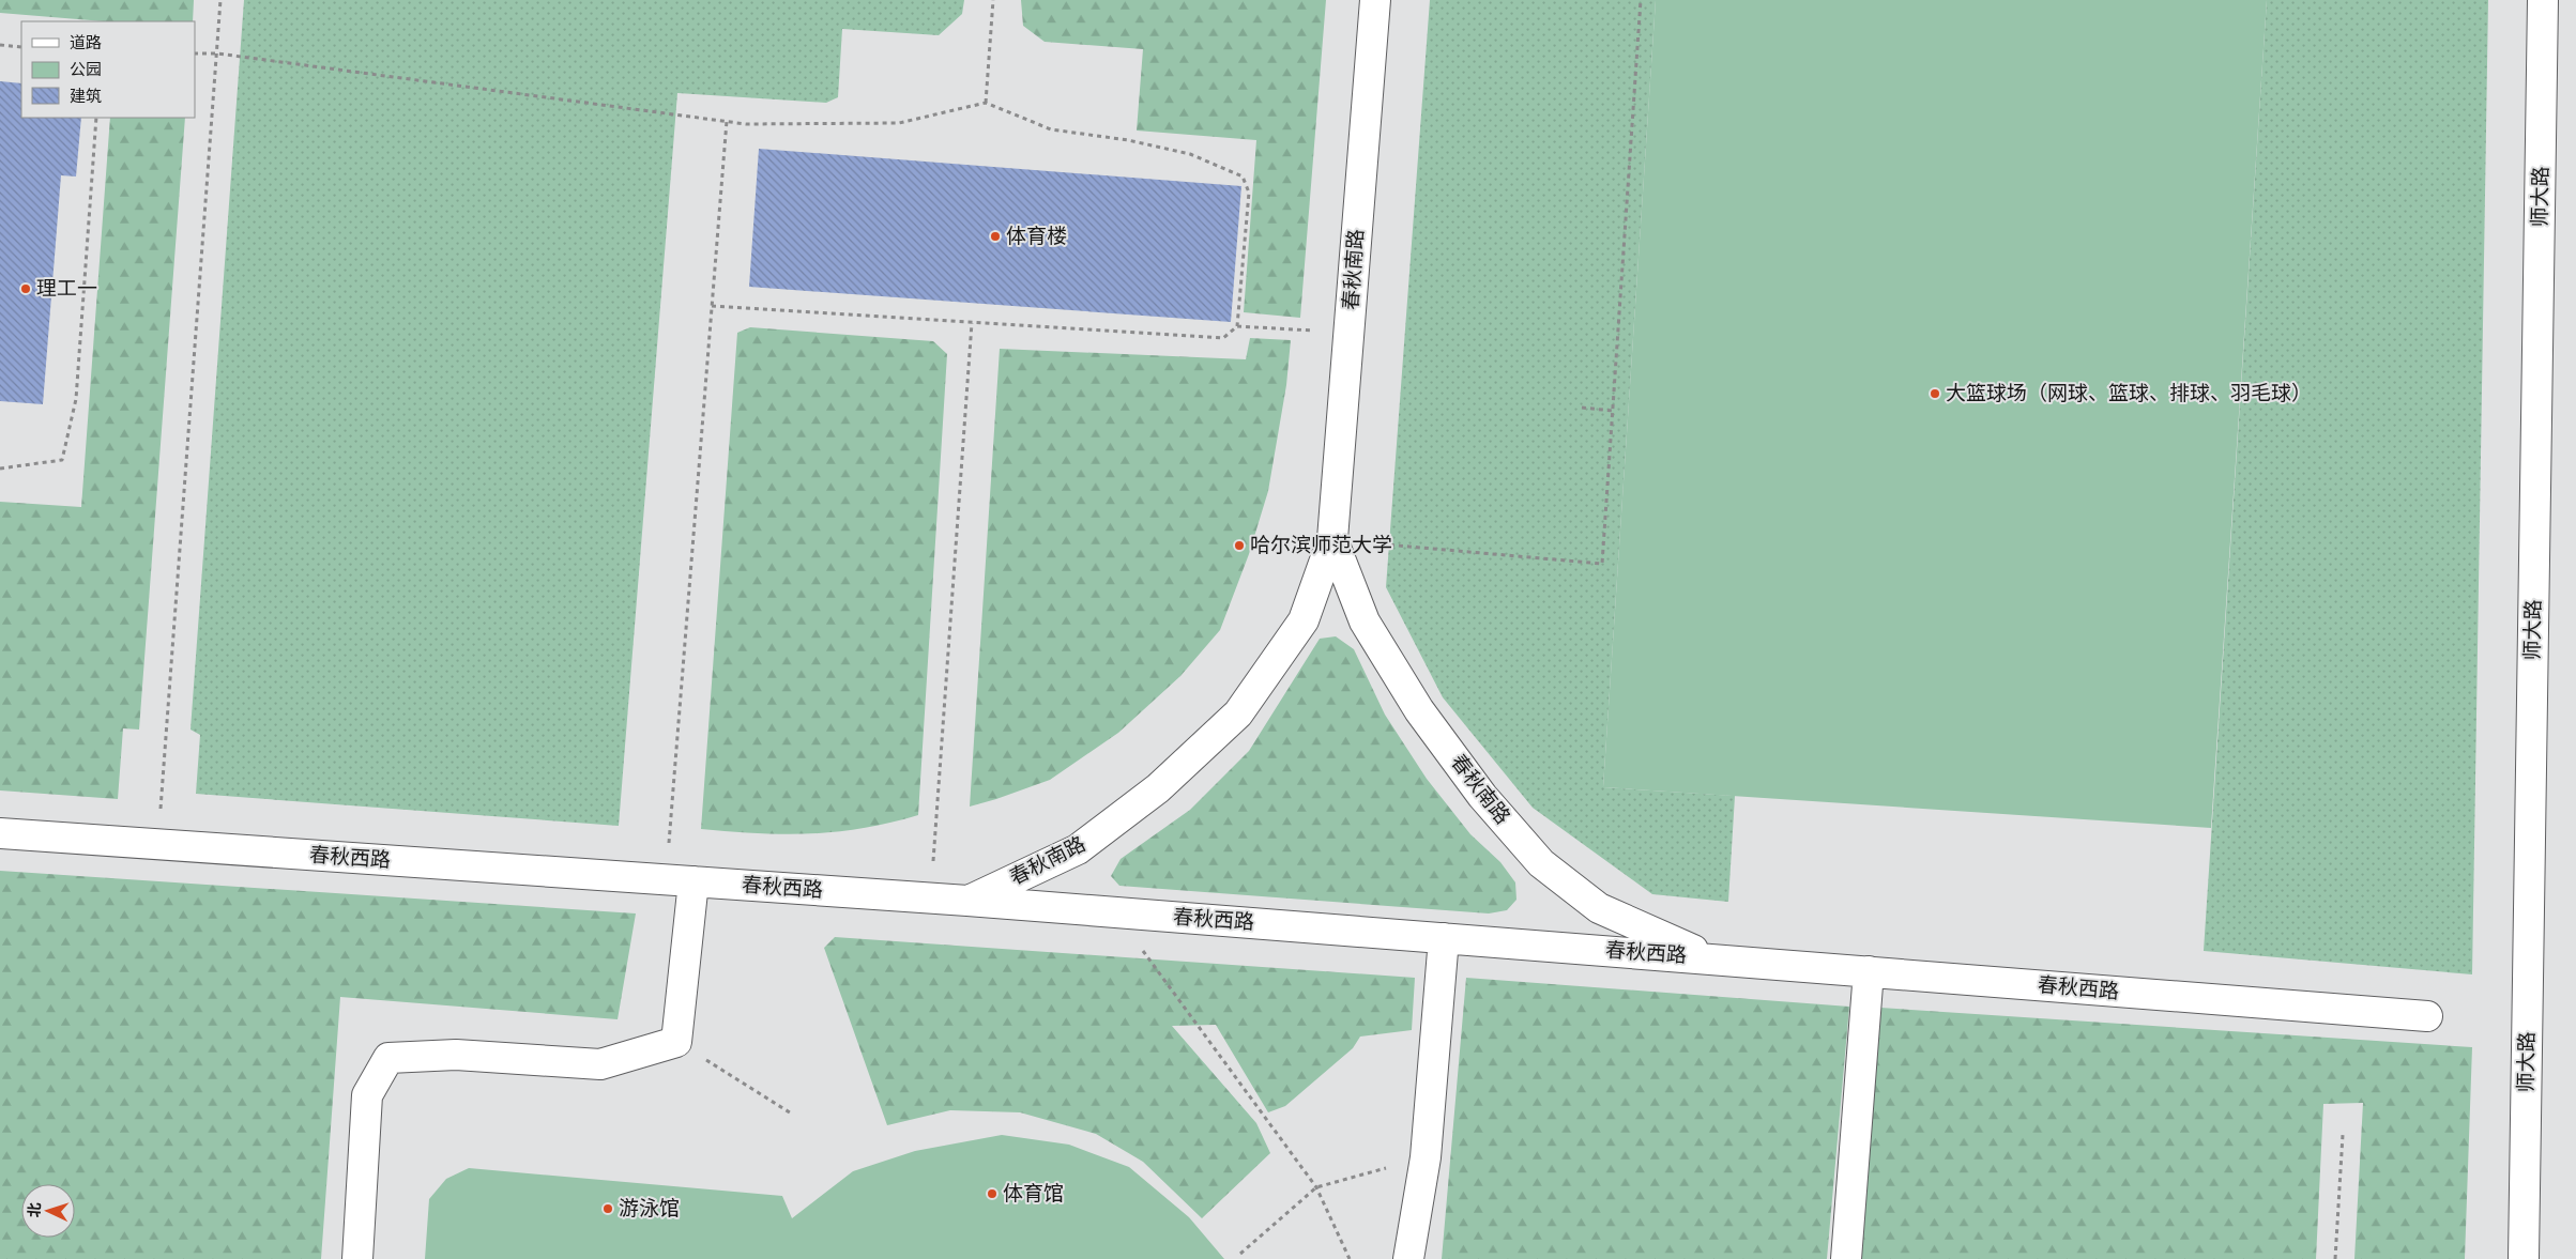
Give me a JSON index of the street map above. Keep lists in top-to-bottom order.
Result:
{
  "streets": {
    "street": ["师大路", "春秋南路", "春秋西路"]
  },
  "crossings": [
    ["春秋南路", "春秋西路"]
  ],
  "places": [
    "体育楼",
    "理工一",
    "大篮球场（网球、篮球、排球、羽毛球）",
    "哈尔滨师范大学",
    "体育馆",
    "游泳馆"
  ],
  "legend": ["道路", "公园", "建筑"],
  "north": "left"
}
